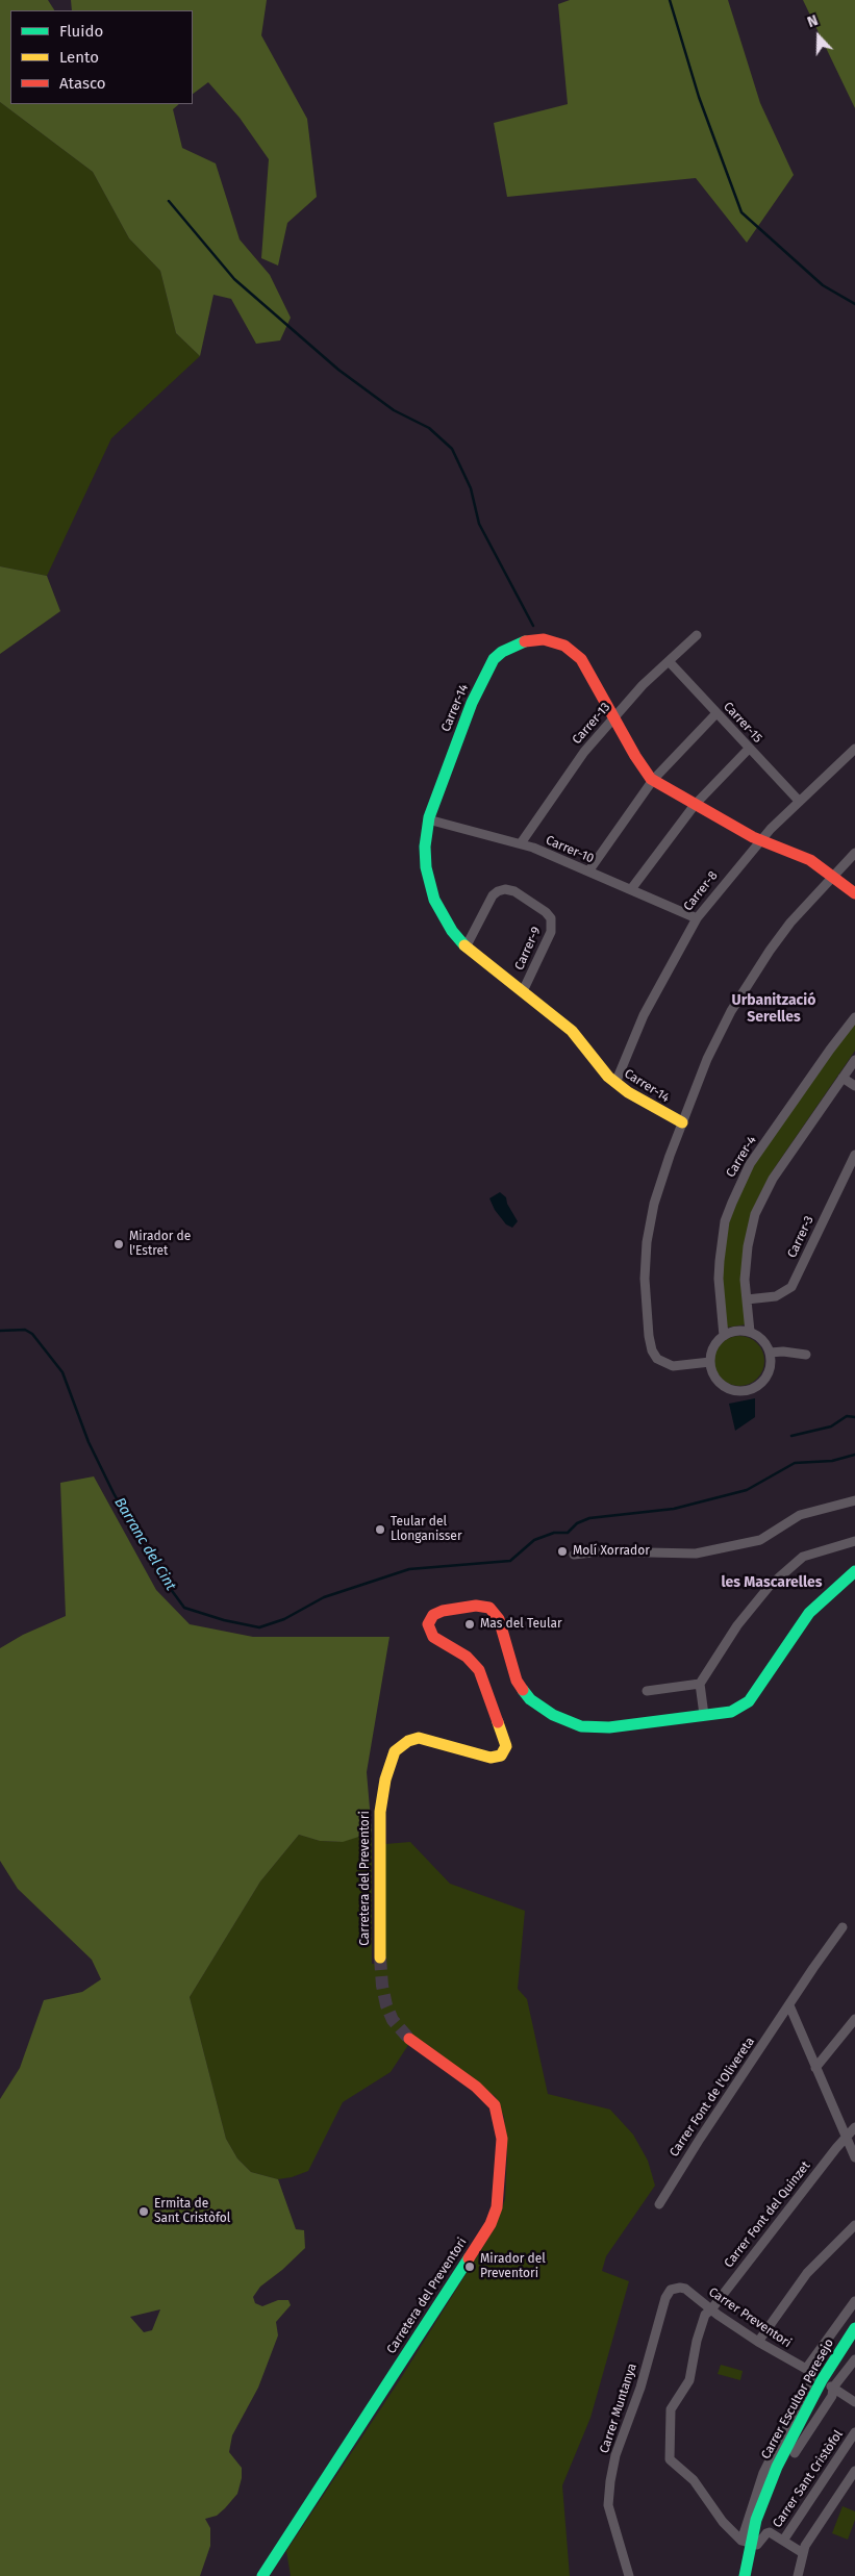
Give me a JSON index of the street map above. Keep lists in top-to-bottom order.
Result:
{
  "streets": {
    "street": [
      "Carrer-14",
      "Carrer-15",
      "Carrer-13",
      "Carrer-10",
      "Carrer-8",
      "Carrer-9",
      "Carrer-4",
      "Carrer-3",
      "Carretera del Preventori",
      "Carrer Font de l'Olivereta",
      "Carrer Font del Quinzet",
      "Carrer Preventori",
      "Carrer Escultor Peresejo",
      "Carrer Muntanya",
      "Carrer Sant Cristòfol"
    ]
  },
  "crossings": [
    ["Carrer-14", "Carrer-13"],
    ["Carrer-14", "Carrer-10"],
    ["Carrer-14", "Carrer-8"],
    ["Carrer-14", "Carrer-9"],
    ["Carrer-15", "Carrer-13"],
    ["Carrer-15", "Carrer-8"],
    ["Carrer-13", "Carrer-10"],
    ["Carrer-10", "Carrer-8"],
    ["Carrer Font del Quinzet", "Carrer Preventori"],
    ["Carrer Font del Quinzet", "Carrer Escultor Peresejo"],
    ["Carrer Preventori", "Carrer Escultor Peresejo"],
    ["Carrer Preventori", "Carrer Muntanya"]
  ],
  "districts": ["Urbanització Serelles", "les Mascarelles"],
  "water": ["Barranc del Cint"],
  "places": [
    "Mirador de l'Estret",
    "Teular del Llonganisser",
    "Molí Xorrador",
    "Mas del Teular",
    "Ermita de Sant Cristòfol",
    "Mirador del Preventori"
  ],
  "legend": ["Fluido", "Lento", "Atasco"],
  "north": "top"
}
